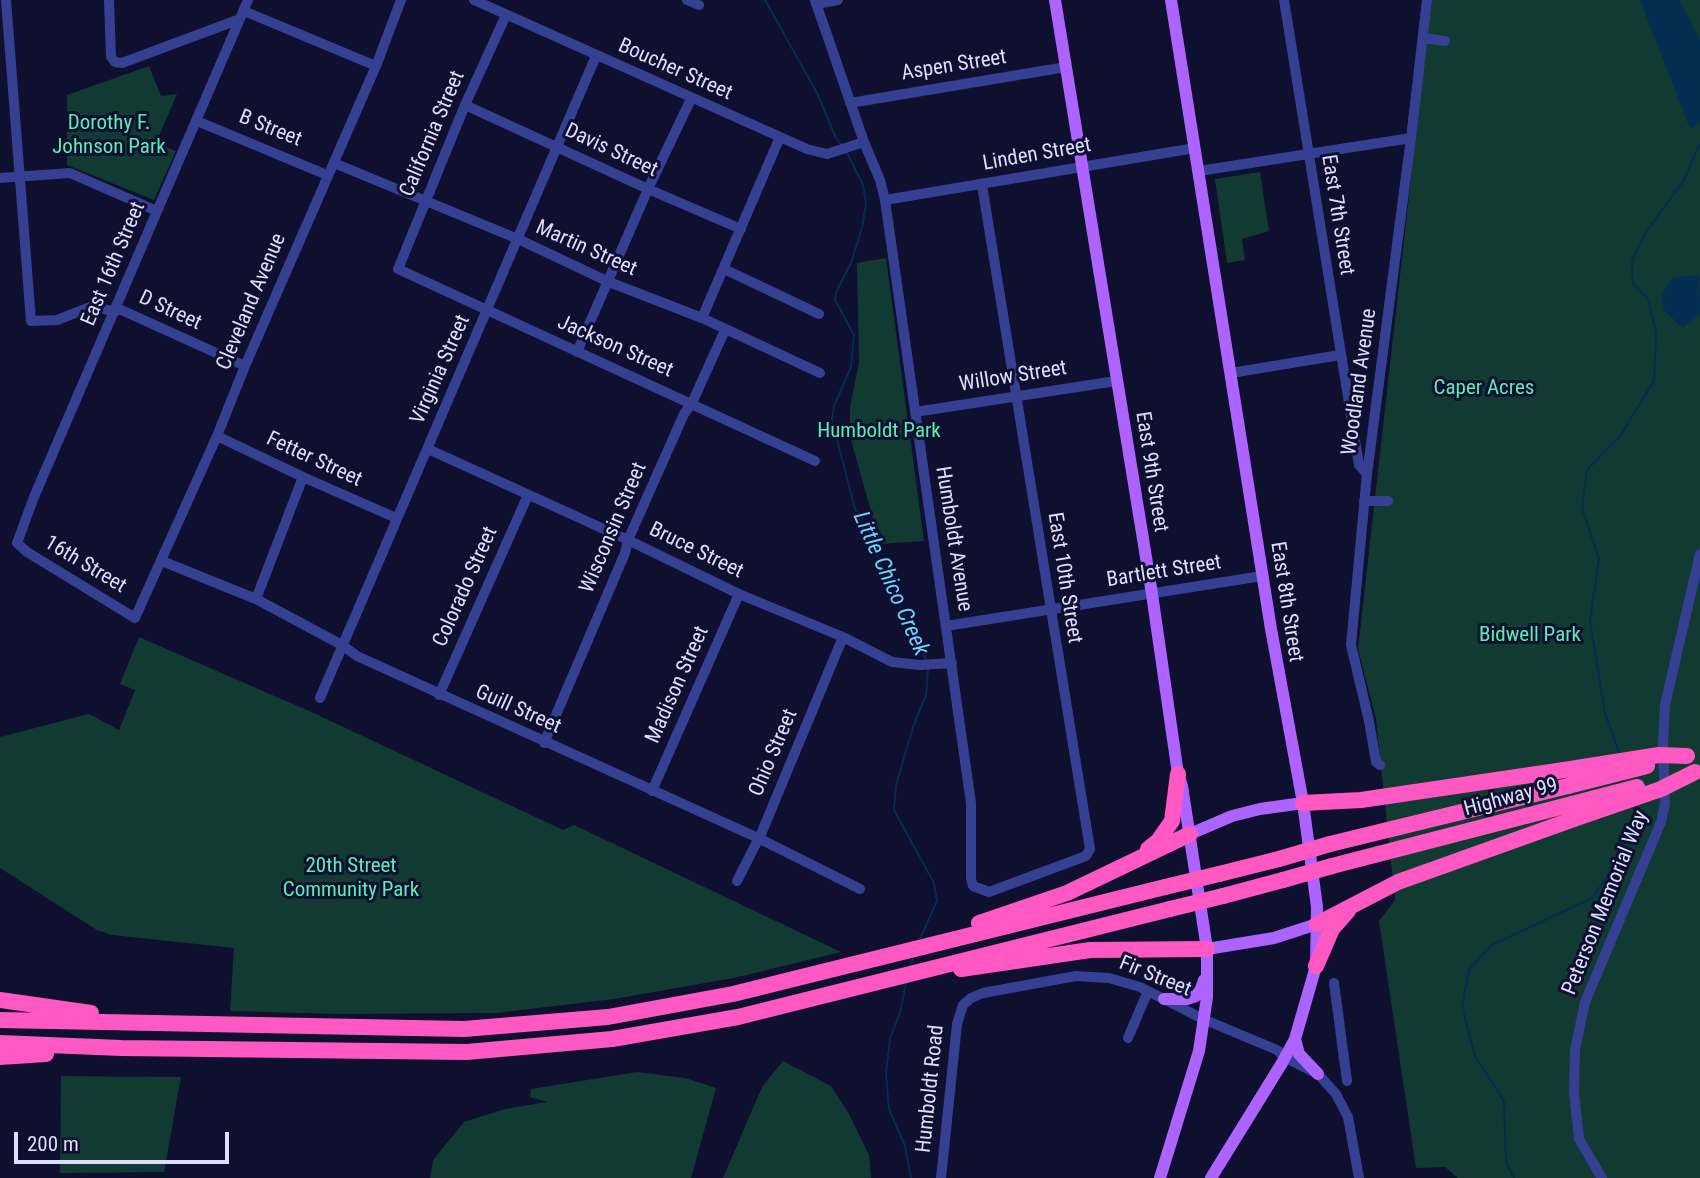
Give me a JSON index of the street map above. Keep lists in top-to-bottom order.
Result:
{
  "streets": {
    "highway": ["Highway 99"],
    "main road": ["East 9th Street", "East 8th Street"],
    "street": [
      "Aspen Street",
      "Boucher Street",
      "B Street",
      "California Street",
      "Davis Street",
      "Linden Street",
      "East 7th Street",
      "Martin Street",
      "East 16th Street",
      "Cleveland Avenue",
      "D Street",
      "Jackson Street",
      "Virginia Street",
      "Willow Street",
      "Woodland Avenue",
      "Fetter Street",
      "Wisconsin Street",
      "Humboldt Avenue",
      "Bruce Street",
      "16th Street",
      "Bartlett Street",
      "East 10th Street",
      "Colorado Street",
      "Madison Street",
      "Guill Street",
      "Ohio Street",
      "Peterson Memorial Way",
      "Fir Street",
      "Humboldt Road"
    ]
  },
  "crossings": [
    ["Aspen Street", "East 9th Street"],
    ["Aspen Street", "Humboldt Avenue"],
    ["Boucher Street", "California Street"],
    ["Boucher Street", "Virginia Street"],
    ["Boucher Street", "Humboldt Avenue"],
    ["B Street", "East 16th Street"],
    ["B Street", "Cleveland Avenue"],
    ["California Street", "Davis Street"],
    ["California Street", "Martin Street"],
    ["California Street", "Jackson Street"],
    ["Davis Street", "Virginia Street"],
    ["Linden Street", "East 9th Street"],
    ["Linden Street", "Humboldt Avenue"],
    ["Linden Street", "East 10th Street"],
    ["Linden Street", "East 8th Street"],
    ["East 7th Street", "Woodland Avenue"],
    ["Martin Street", "Cleveland Avenue"],
    ["Martin Street", "Virginia Street"],
    ["Martin Street", "Wisconsin Street"],
    ["East 16th Street", "D Street"],
    ["East 16th Street", "16th Street"],
    ["Cleveland Avenue", "D Street"],
    ["Cleveland Avenue", "Fetter Street"],
    ["Cleveland Avenue", "16th Street"],
    ["Cleveland Avenue", "Guill Street"],
    ["Jackson Street", "Virginia Street"],
    ["Jackson Street", "Wisconsin Street"],
    ["Virginia Street", "Fetter Street"],
    ["Virginia Street", "Bruce Street"],
    ["Virginia Street", "Guill Street"],
    ["Willow Street", "East 9th Street"],
    ["Willow Street", "Humboldt Avenue"],
    ["Willow Street", "East 10th Street"],
    ["East 9th Street", "Bartlett Street"],
    ["East 9th Street", "Fir Street"],
    ["Wisconsin Street", "Bruce Street"],
    ["Wisconsin Street", "Guill Street"],
    ["Humboldt Avenue", "Bruce Street"],
    ["Humboldt Avenue", "Bartlett Street"],
    ["Humboldt Avenue", "East 10th Street"],
    ["Bruce Street", "Colorado Street"],
    ["Bruce Street", "Madison Street"],
    ["Bruce Street", "Ohio Street"],
    ["Bartlett Street", "East 10th Street"],
    ["Bartlett Street", "East 8th Street"],
    ["Colorado Street", "Guill Street"],
    ["East 8th Street", "Fir Street"],
    ["Madison Street", "Guill Street"],
    ["Guill Street", "Ohio Street"],
    ["Fir Street", "Humboldt Road"]
  ],
  "water": ["Little Chico Creek"],
  "parks": [
    "Dorothy F. Johnson Park",
    "Caper Acres",
    "Humboldt Park",
    "Bidwell Park",
    "20th Street Community Park"
  ],
  "scale_bar": "200 m"
}
